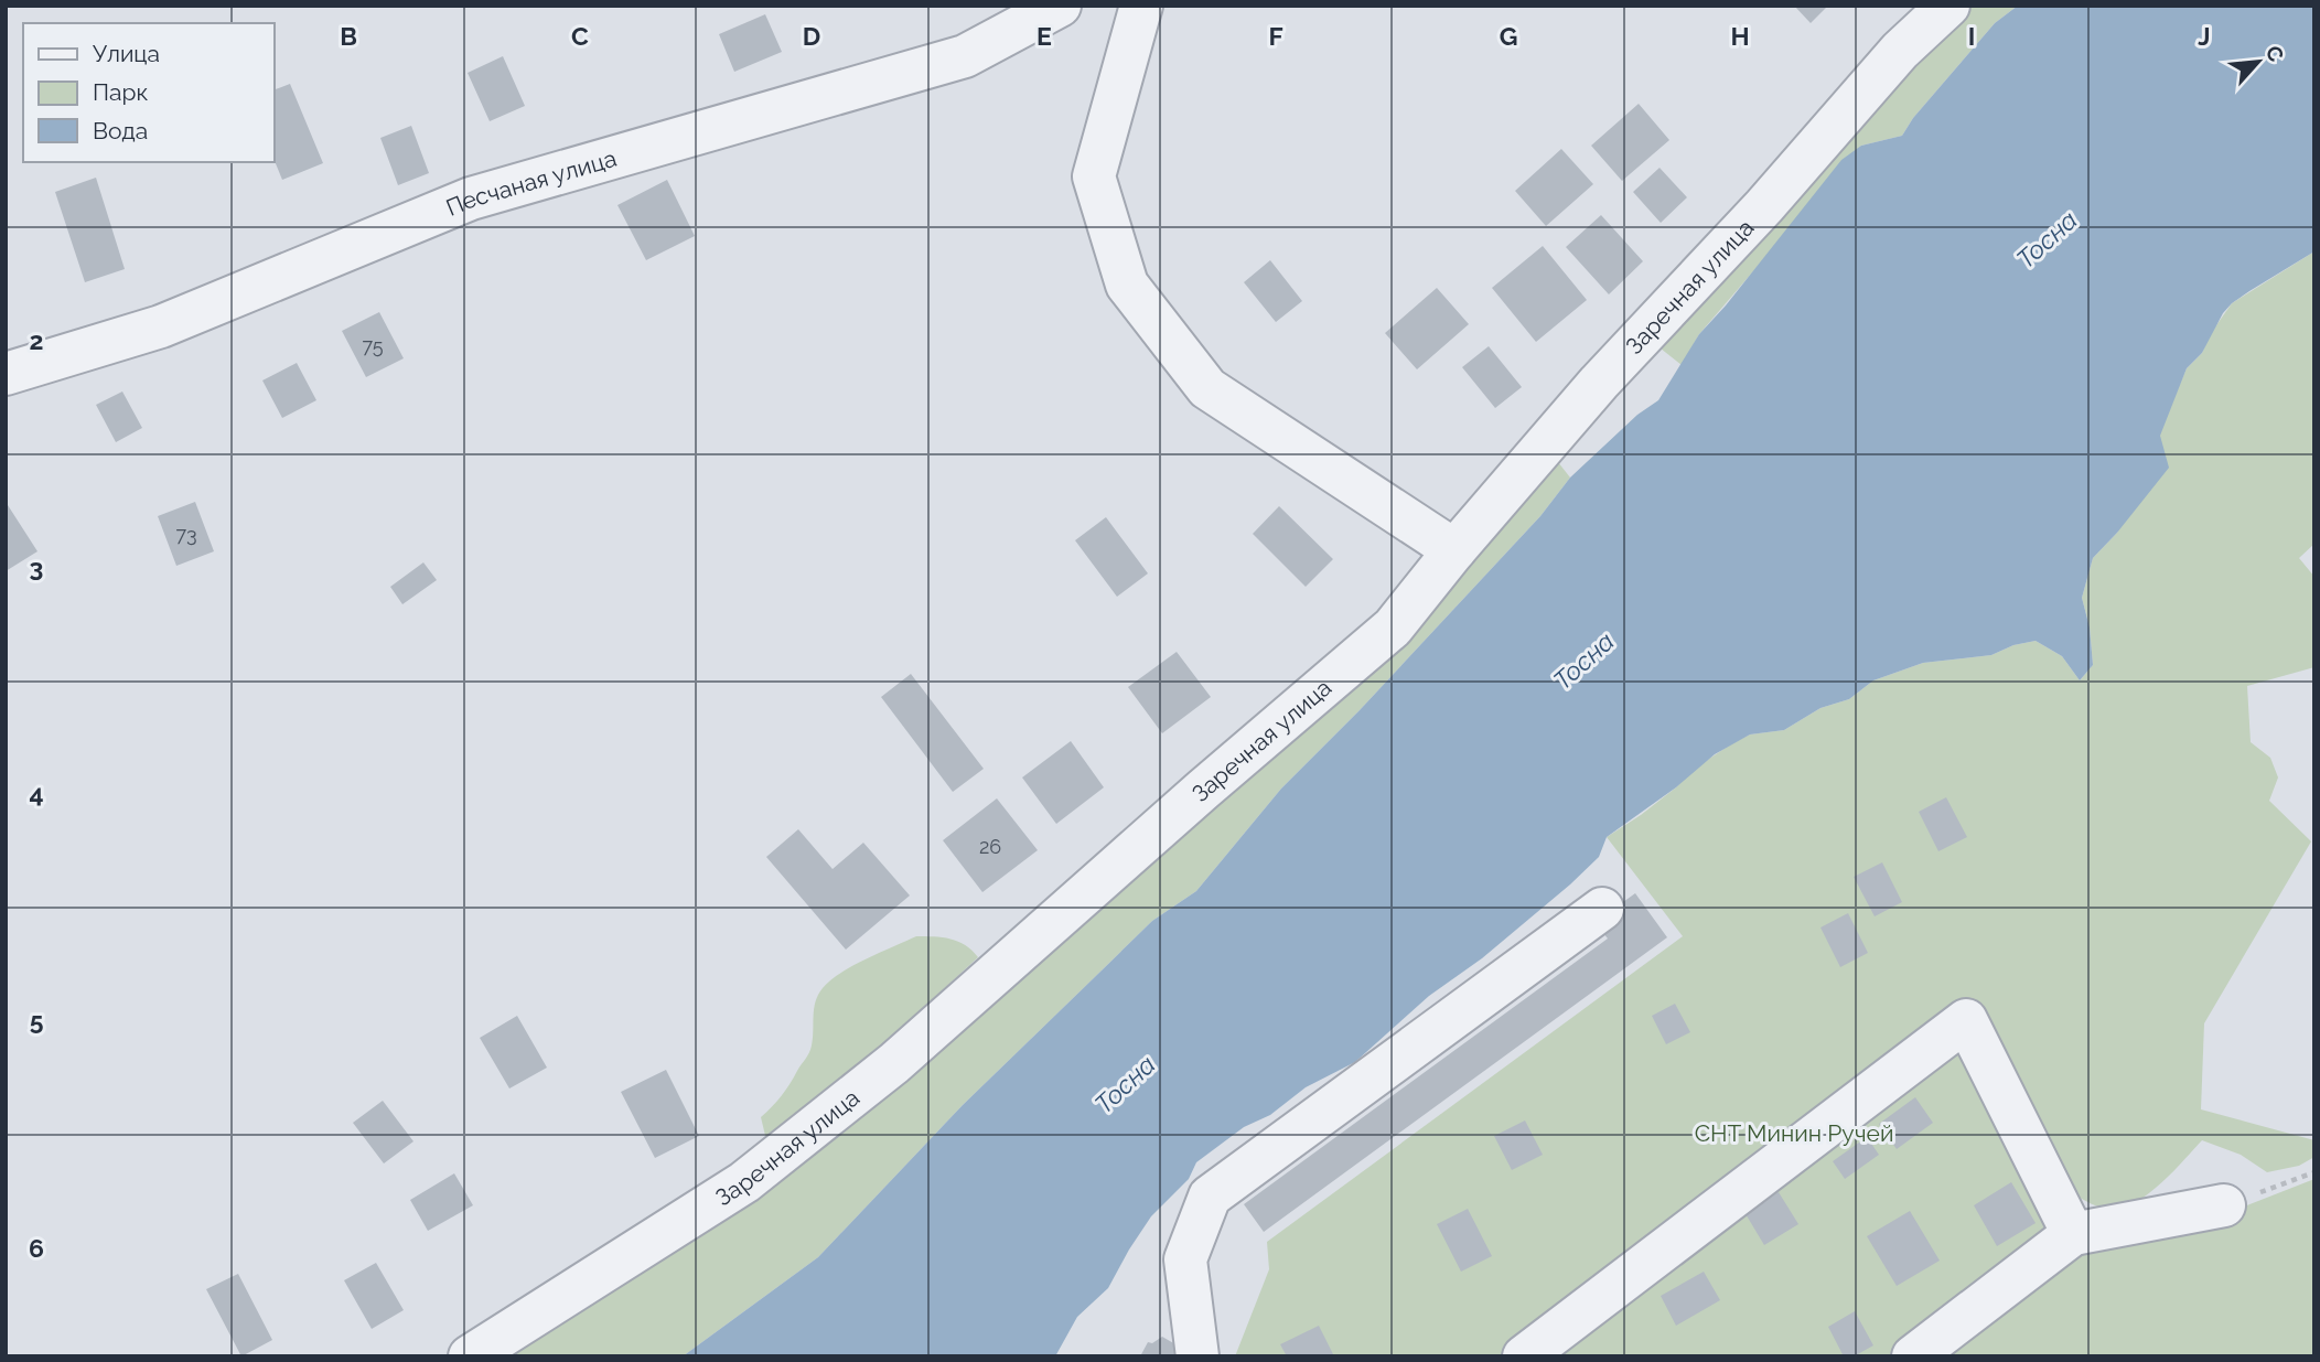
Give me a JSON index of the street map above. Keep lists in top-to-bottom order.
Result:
{
  "streets": {
    "street": ["Песчаная улица", "Заречная улица"]
  },
  "water": ["Тосна"],
  "parks": ["СНТ Минин Ручей"],
  "house_numbers": ["75", "73", "26"],
  "legend": ["Улица", "Парк", "Вода"],
  "north": "top right",
  "grid": {
    "columns": [
      "B",
      "C",
      "D",
      "E",
      "F",
      "G",
      "H",
      "I",
      "J"
    ],
    "rows": [
      "2",
      "3",
      "4",
      "5",
      "6"
    ]
  }
}
